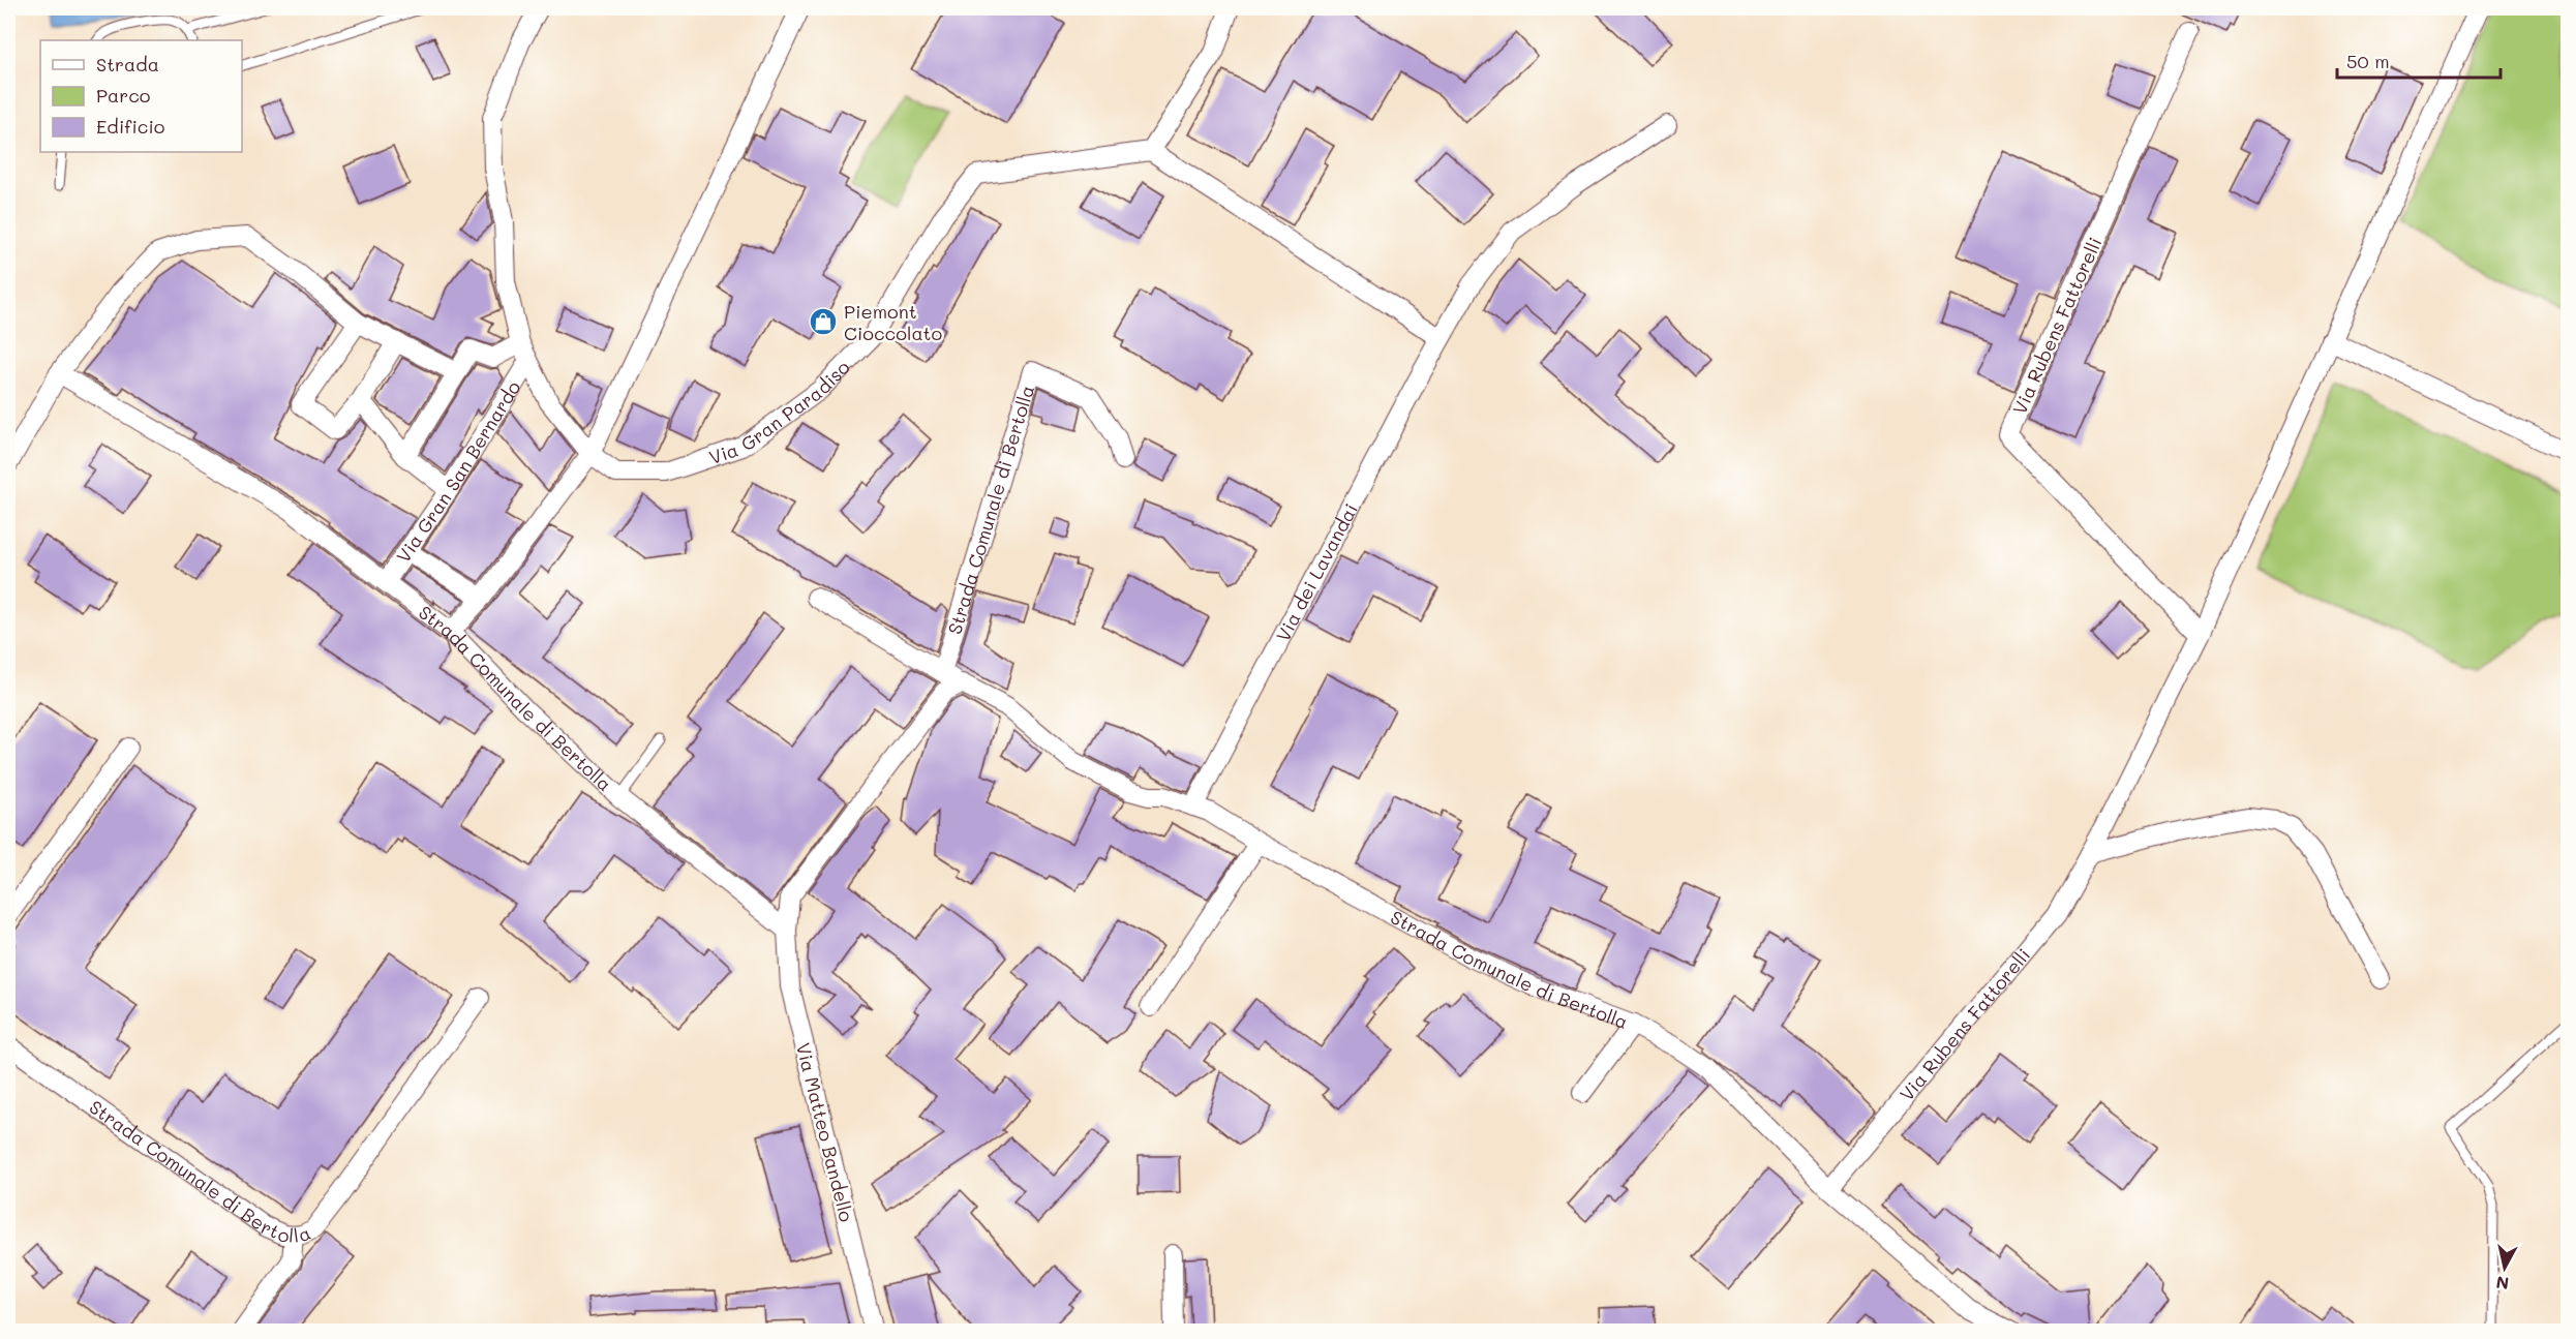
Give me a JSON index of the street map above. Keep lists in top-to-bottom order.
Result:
{
  "streets": {
    "street": [
      "Via Rubens Fattorelli",
      "Via Gran Paradiso",
      "Via Gran San Bernardo",
      "Strada Comunale di Bertolla",
      "Via dei Lavandai",
      "Via Matteo Bandello"
    ]
  },
  "crossings": [
    ["Via Rubens Fattorelli", "Strada Comunale di Bertolla"],
    ["Via Gran Paradiso", "Via Gran San Bernardo"],
    ["Via Gran San Bernardo", "Strada Comunale di Bertolla"],
    ["Strada Comunale di Bertolla", "Via dei Lavandai"],
    ["Strada Comunale di Bertolla", "Via Matteo Bandello"]
  ],
  "places": {
    "shop": ["Piemont Cioccolato"]
  },
  "legend": ["Strada", "Parco", "Edificio"],
  "scale_bar": "50 m",
  "north": "bottom"
}
